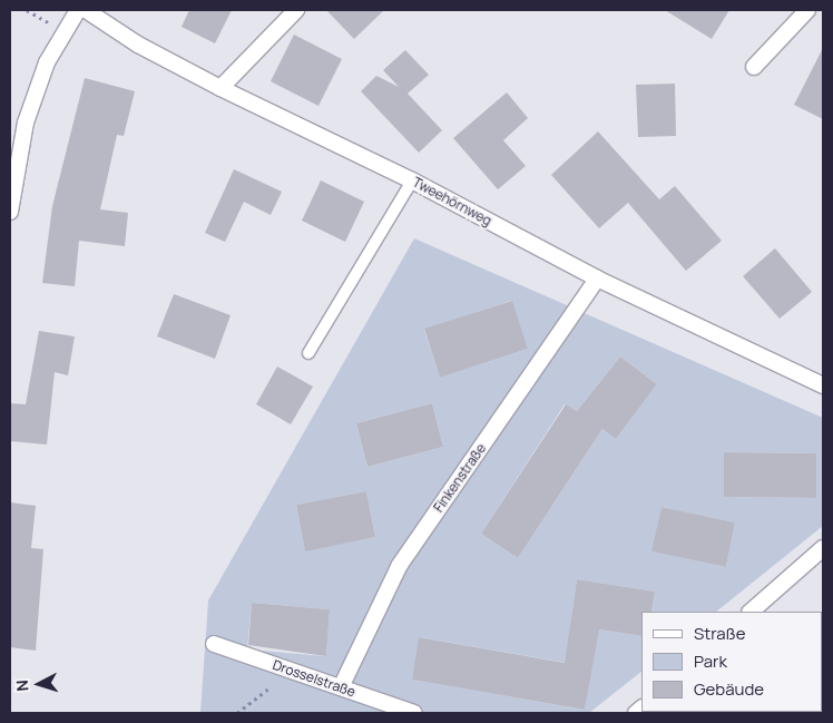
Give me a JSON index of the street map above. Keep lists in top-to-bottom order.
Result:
{
  "streets": {
    "street": ["Tweehörnweg", "Finkenstraße", "Drosselstraße"]
  },
  "crossings": [
    ["Tweehörnweg", "Finkenstraße"],
    ["Finkenstraße", "Drosselstraße"]
  ],
  "legend": ["Straße", "Park", "Gebäude"],
  "north": "left"
}
